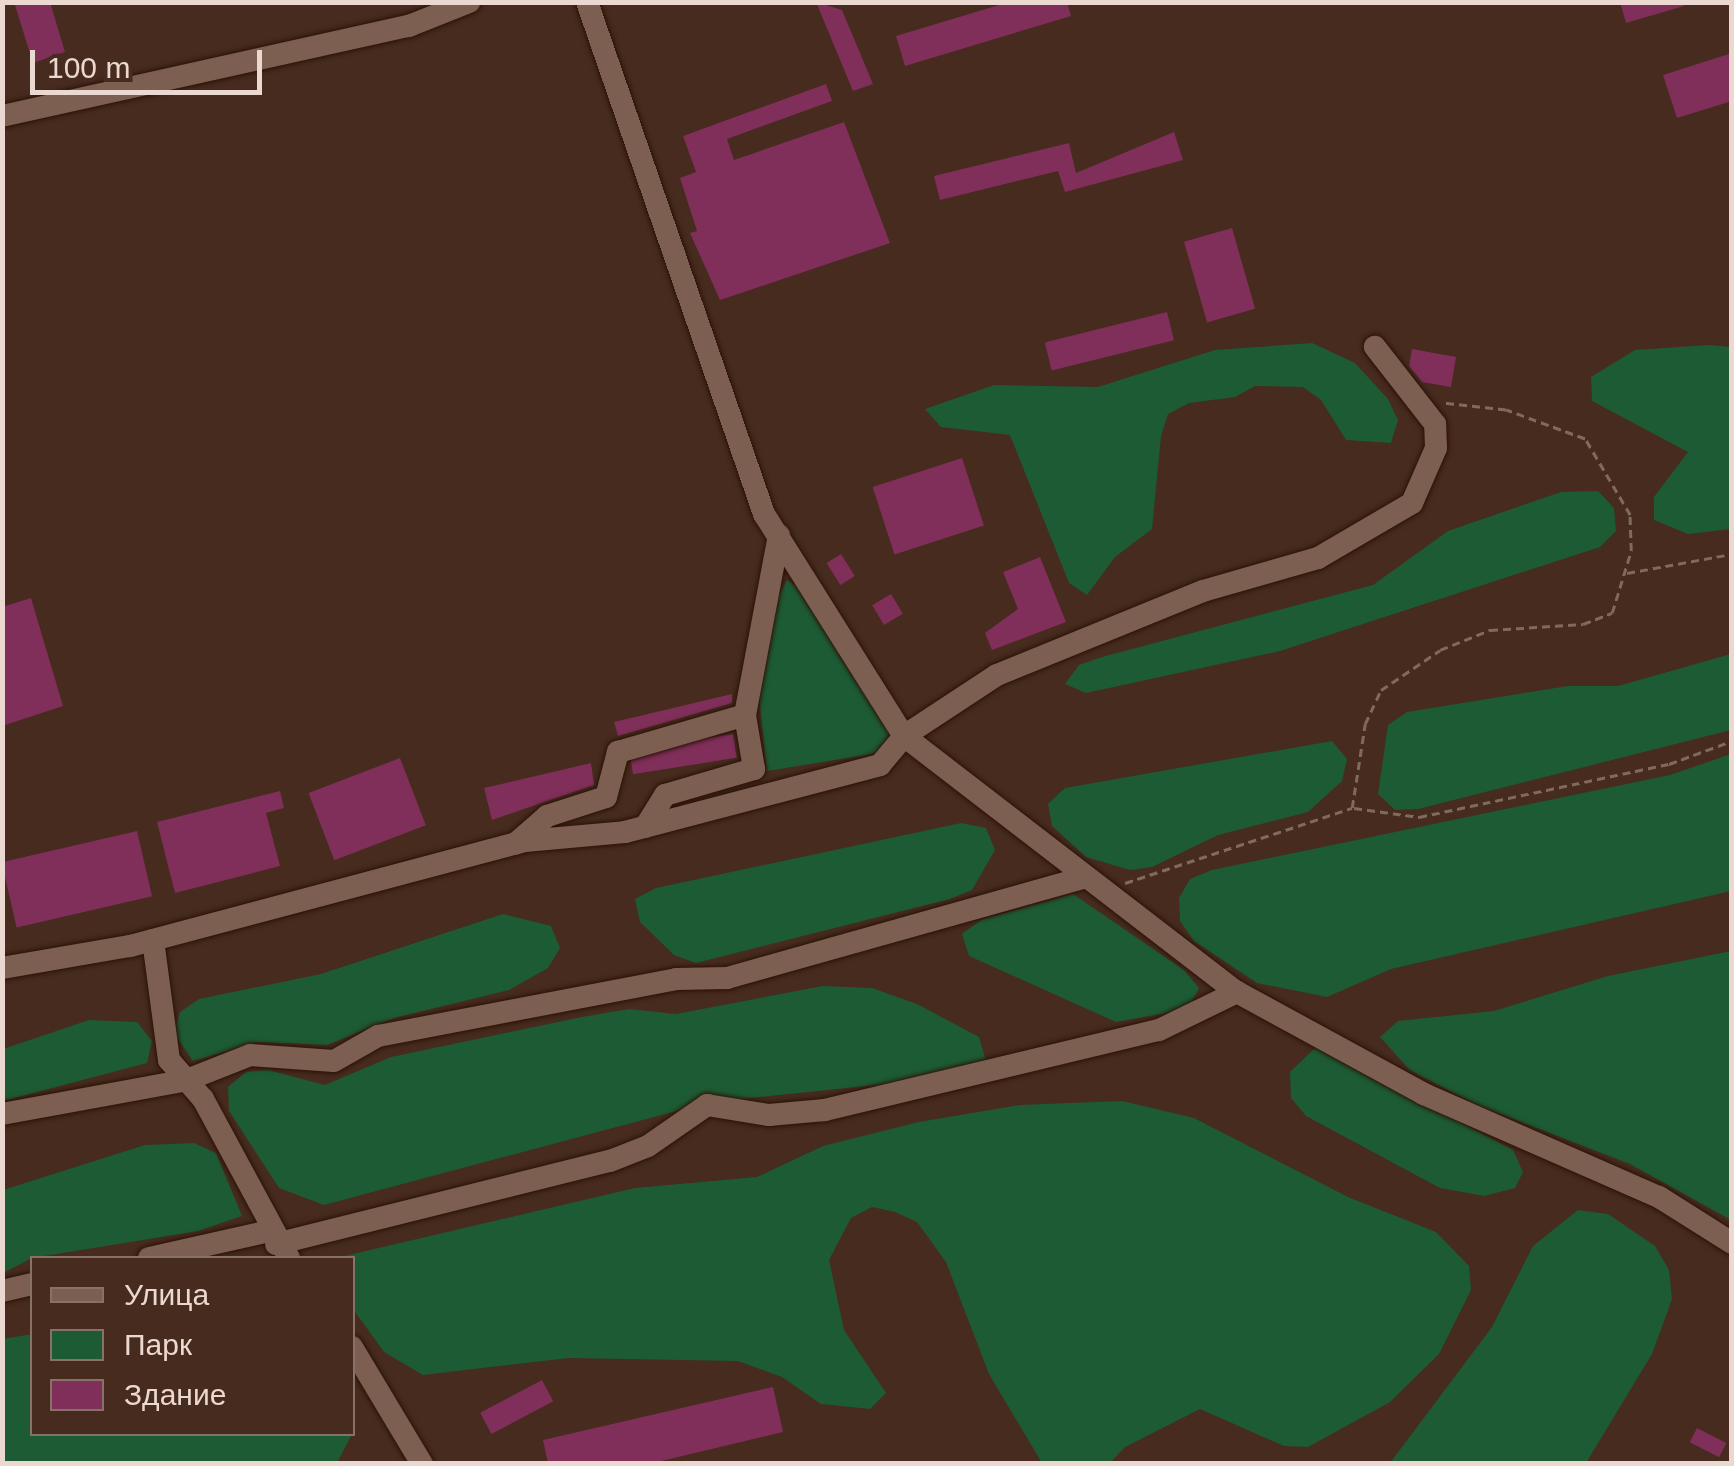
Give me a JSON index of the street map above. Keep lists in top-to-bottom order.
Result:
{
  "legend": ["Улица", "Парк", "Здание"],
  "scale_bar": "100 m"
}
